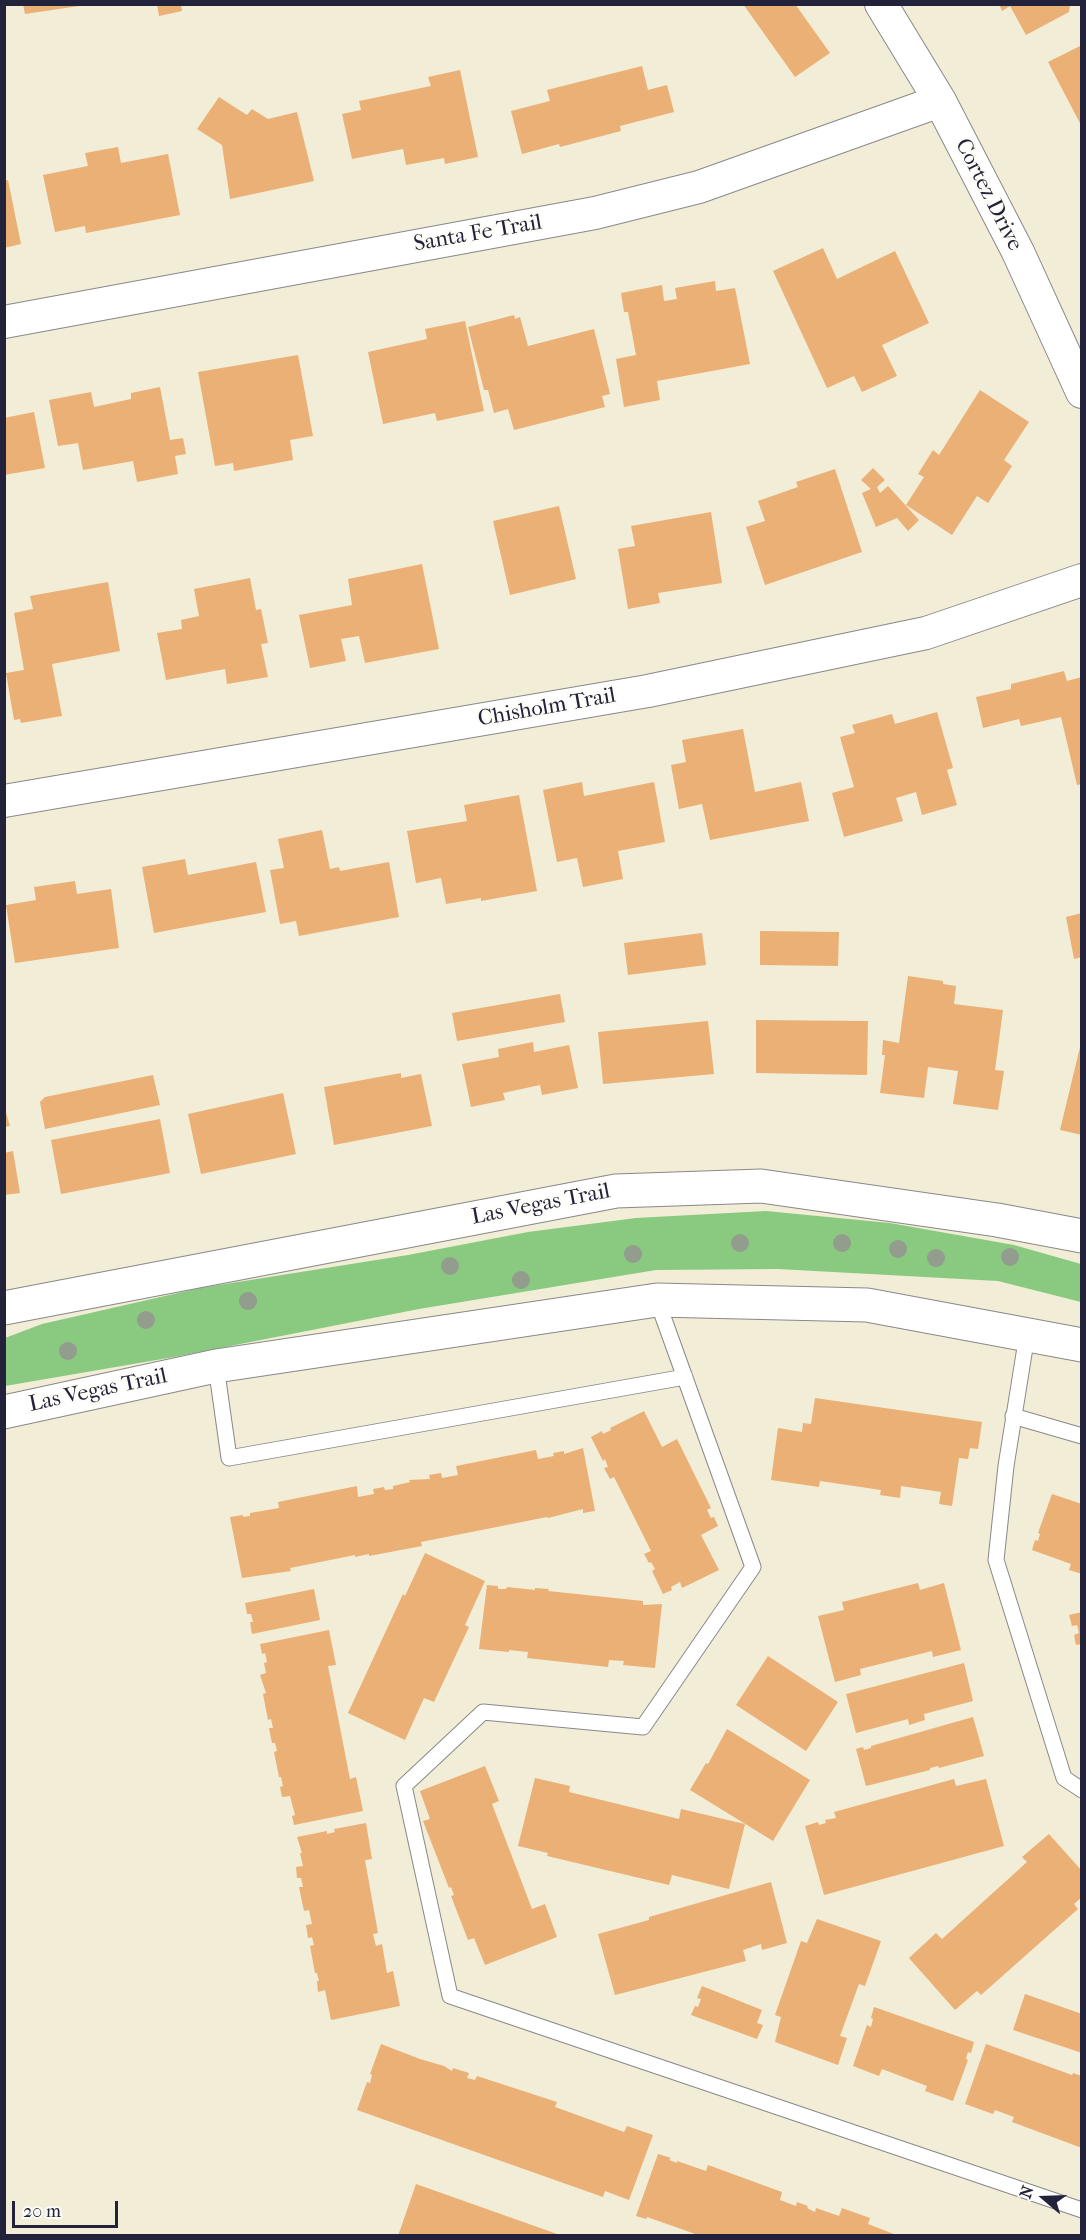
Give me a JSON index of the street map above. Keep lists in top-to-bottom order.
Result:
{
  "streets": {
    "main road": ["Las Vegas Trail"],
    "street": ["Cortez Drive", "Santa Fe Trail", "Chisholm Trail"]
  },
  "crossings": [
    ["Cortez Drive", "Santa Fe Trail"]
  ],
  "scale_bar": "20 m",
  "north": "left"
}
